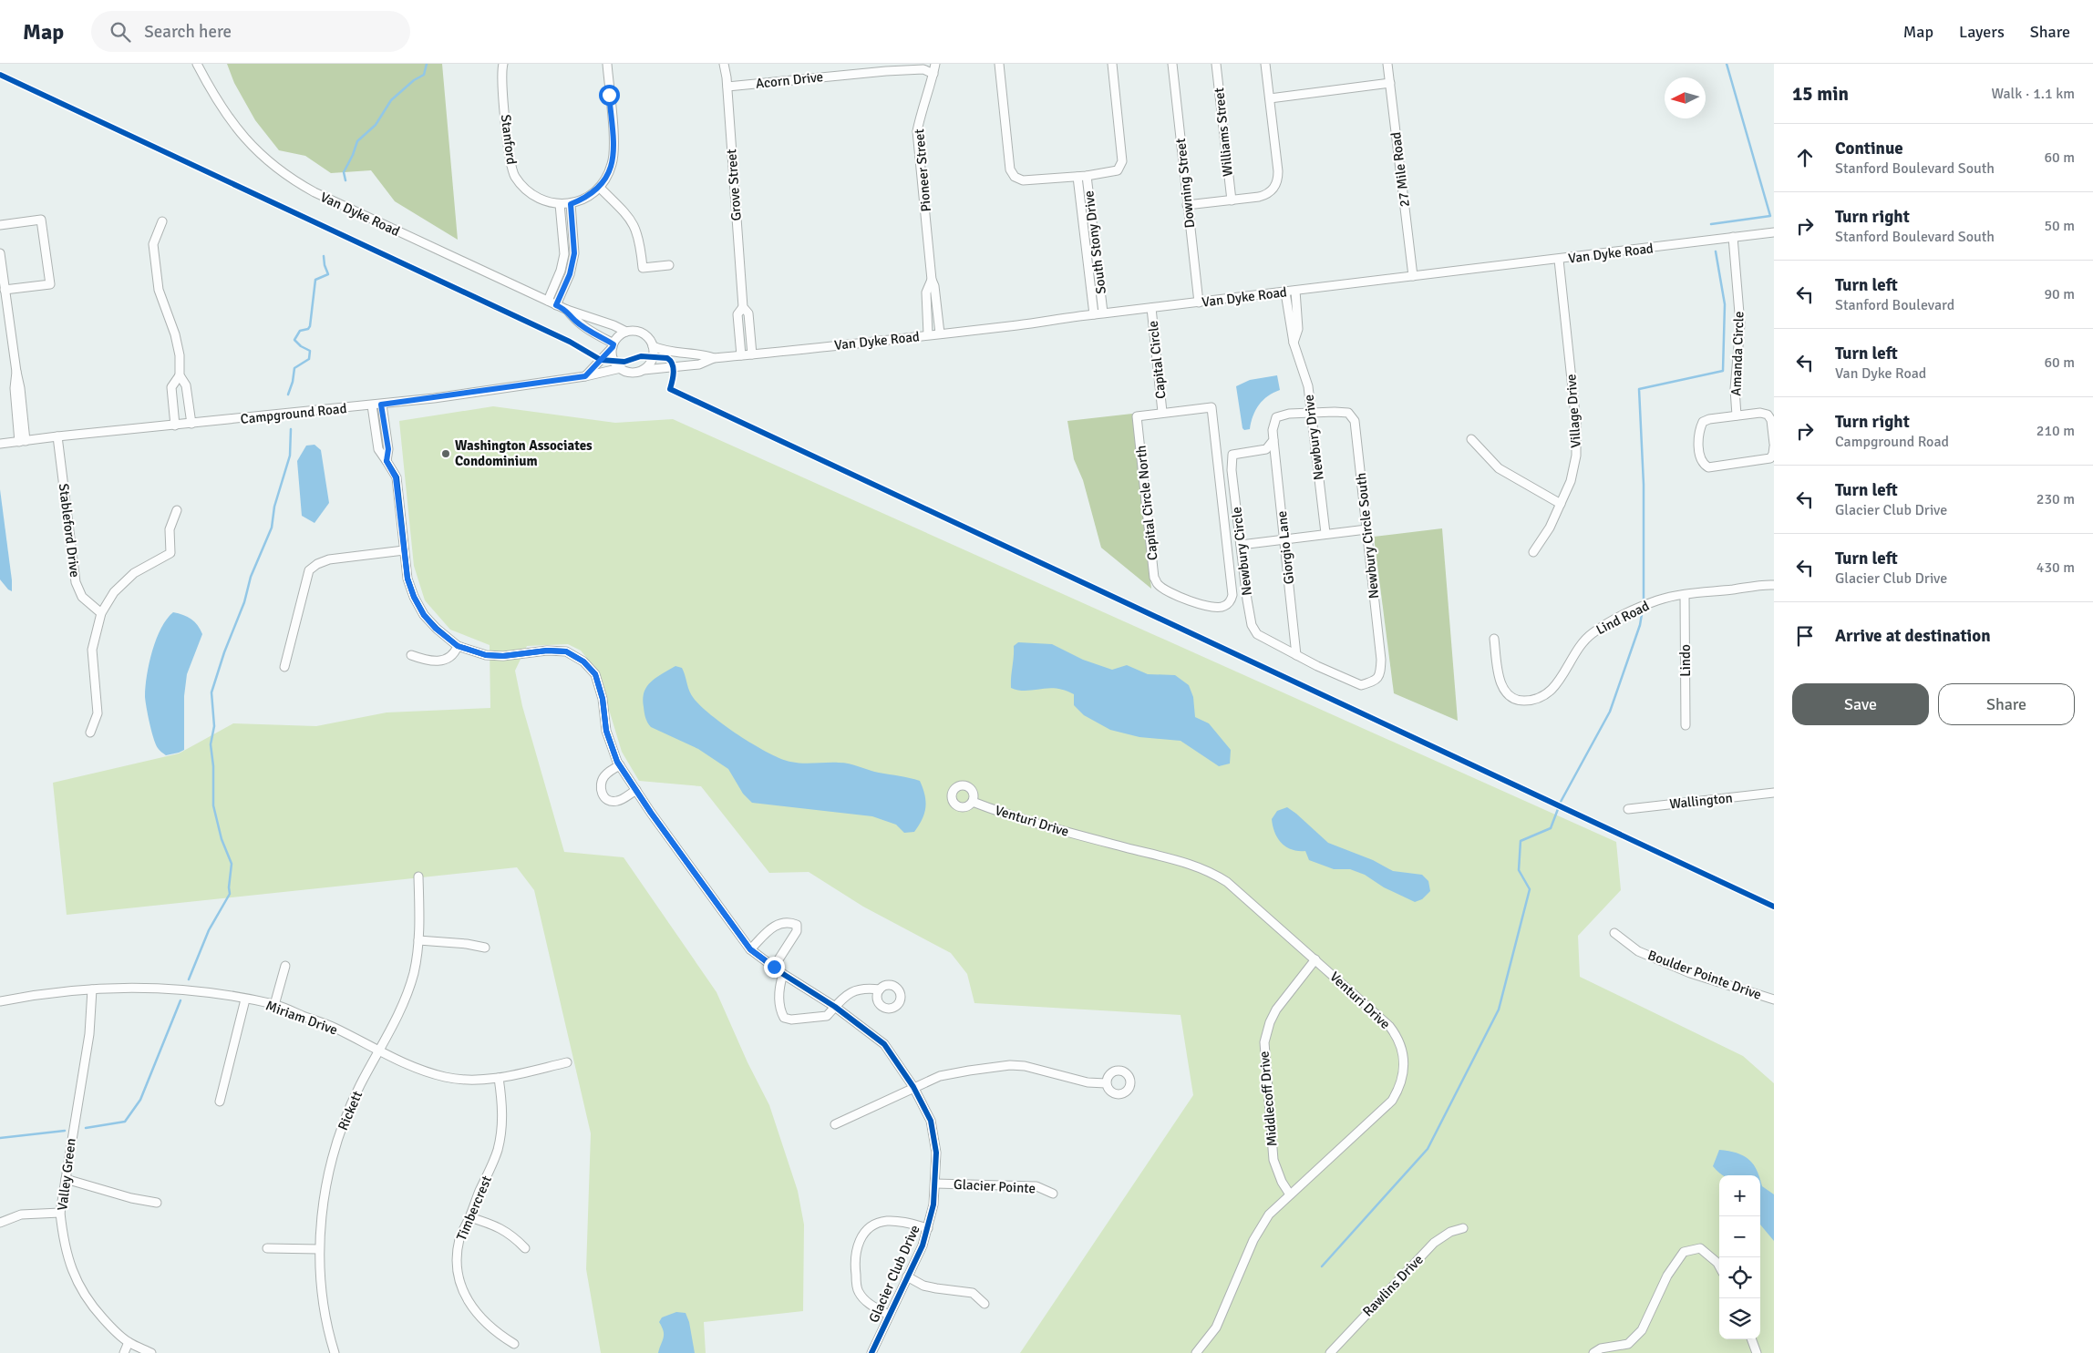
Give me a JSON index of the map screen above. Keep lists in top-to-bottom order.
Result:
{
  "streets": {
    "street": [
      "Acorn Drive",
      "Williams Street",
      "Stanford",
      "27 Mile Road",
      "Pioneer Street",
      "Downing Street",
      "Grove Street",
      "Van Dyke Road",
      "South Stony Drive",
      "Amanda Circle",
      "Capital Circle",
      "Village Drive",
      "Campground Road",
      "Newbury Drive",
      "Capital Circle North",
      "Stableford Drive",
      "Newbury Circle South",
      "Giorgio Lane",
      "Newbury Circle",
      "Lind Road",
      "Lindo",
      "Wallington",
      "Venturi Drive",
      "Boulder Pointe Drive",
      "Miriam Drive",
      "Middlecoff Drive",
      "Rickett",
      "Valley Green",
      "Glacier Pointe",
      "Timbercrest",
      "Glacier Club Drive",
      "Rawlins Drive"
    ]
  },
  "crossings": [
    ["Acorn Drive", "Pioneer Street"],
    ["Acorn Drive", "Grove Street"],
    ["27 Mile Road", "Van Dyke Road"],
    ["Pioneer Street", "Van Dyke Road"],
    ["Downing Street", "Van Dyke Road"],
    ["Grove Street", "Van Dyke Road"],
    ["Van Dyke Road", "South Stony Drive"],
    ["Van Dyke Road", "Amanda Circle"],
    ["Van Dyke Road", "Capital Circle"],
    ["Van Dyke Road", "Village Drive"],
    ["Van Dyke Road", "Campground Road"],
    ["Van Dyke Road", "Newbury Drive"],
    ["Capital Circle", "Capital Circle North"],
    ["Campground Road", "Stableford Drive"],
    ["Campground Road", "Glacier Club Drive"],
    ["Newbury Drive", "Newbury Circle South"],
    ["Newbury Circle South", "Newbury Circle"],
    ["Giorgio Lane", "Newbury Circle"],
    ["Lind Road", "Lindo"],
    ["Venturi Drive", "Middlecoff Drive"],
    ["Miriam Drive", "Rickett"],
    ["Miriam Drive", "Valley Green"],
    ["Miriam Drive", "Timbercrest"],
    ["Glacier Pointe", "Glacier Club Drive"]
  ],
  "places": ["Washington Associates Condominium"],
  "north": "left",
  "page": {
    "header": "Map",
    "search": "Search here",
    "nav": ["Map", "Layers", "Share"],
    "heading": ["15 min", "Walk · 1.1 km"],
    "list": [
      ["Continue", "Stanford Boulevard South", "60 m"],
      ["Turn right", "Stanford Boulevard South", "50 m"],
      ["Turn left", "Stanford Boulevard", "90 m"],
      ["Turn left", "Van Dyke Road", "60 m"],
      ["Turn right", "Campground Road", "210 m"],
      ["Turn left", "Glacier Club Drive", "230 m"],
      ["Turn left", "Glacier Club Drive", "430 m"],
      "Arrive at destination"
    ],
    "buttons": ["Save", "Share"],
    "map_buttons": ["+", "−"]
  }
}
